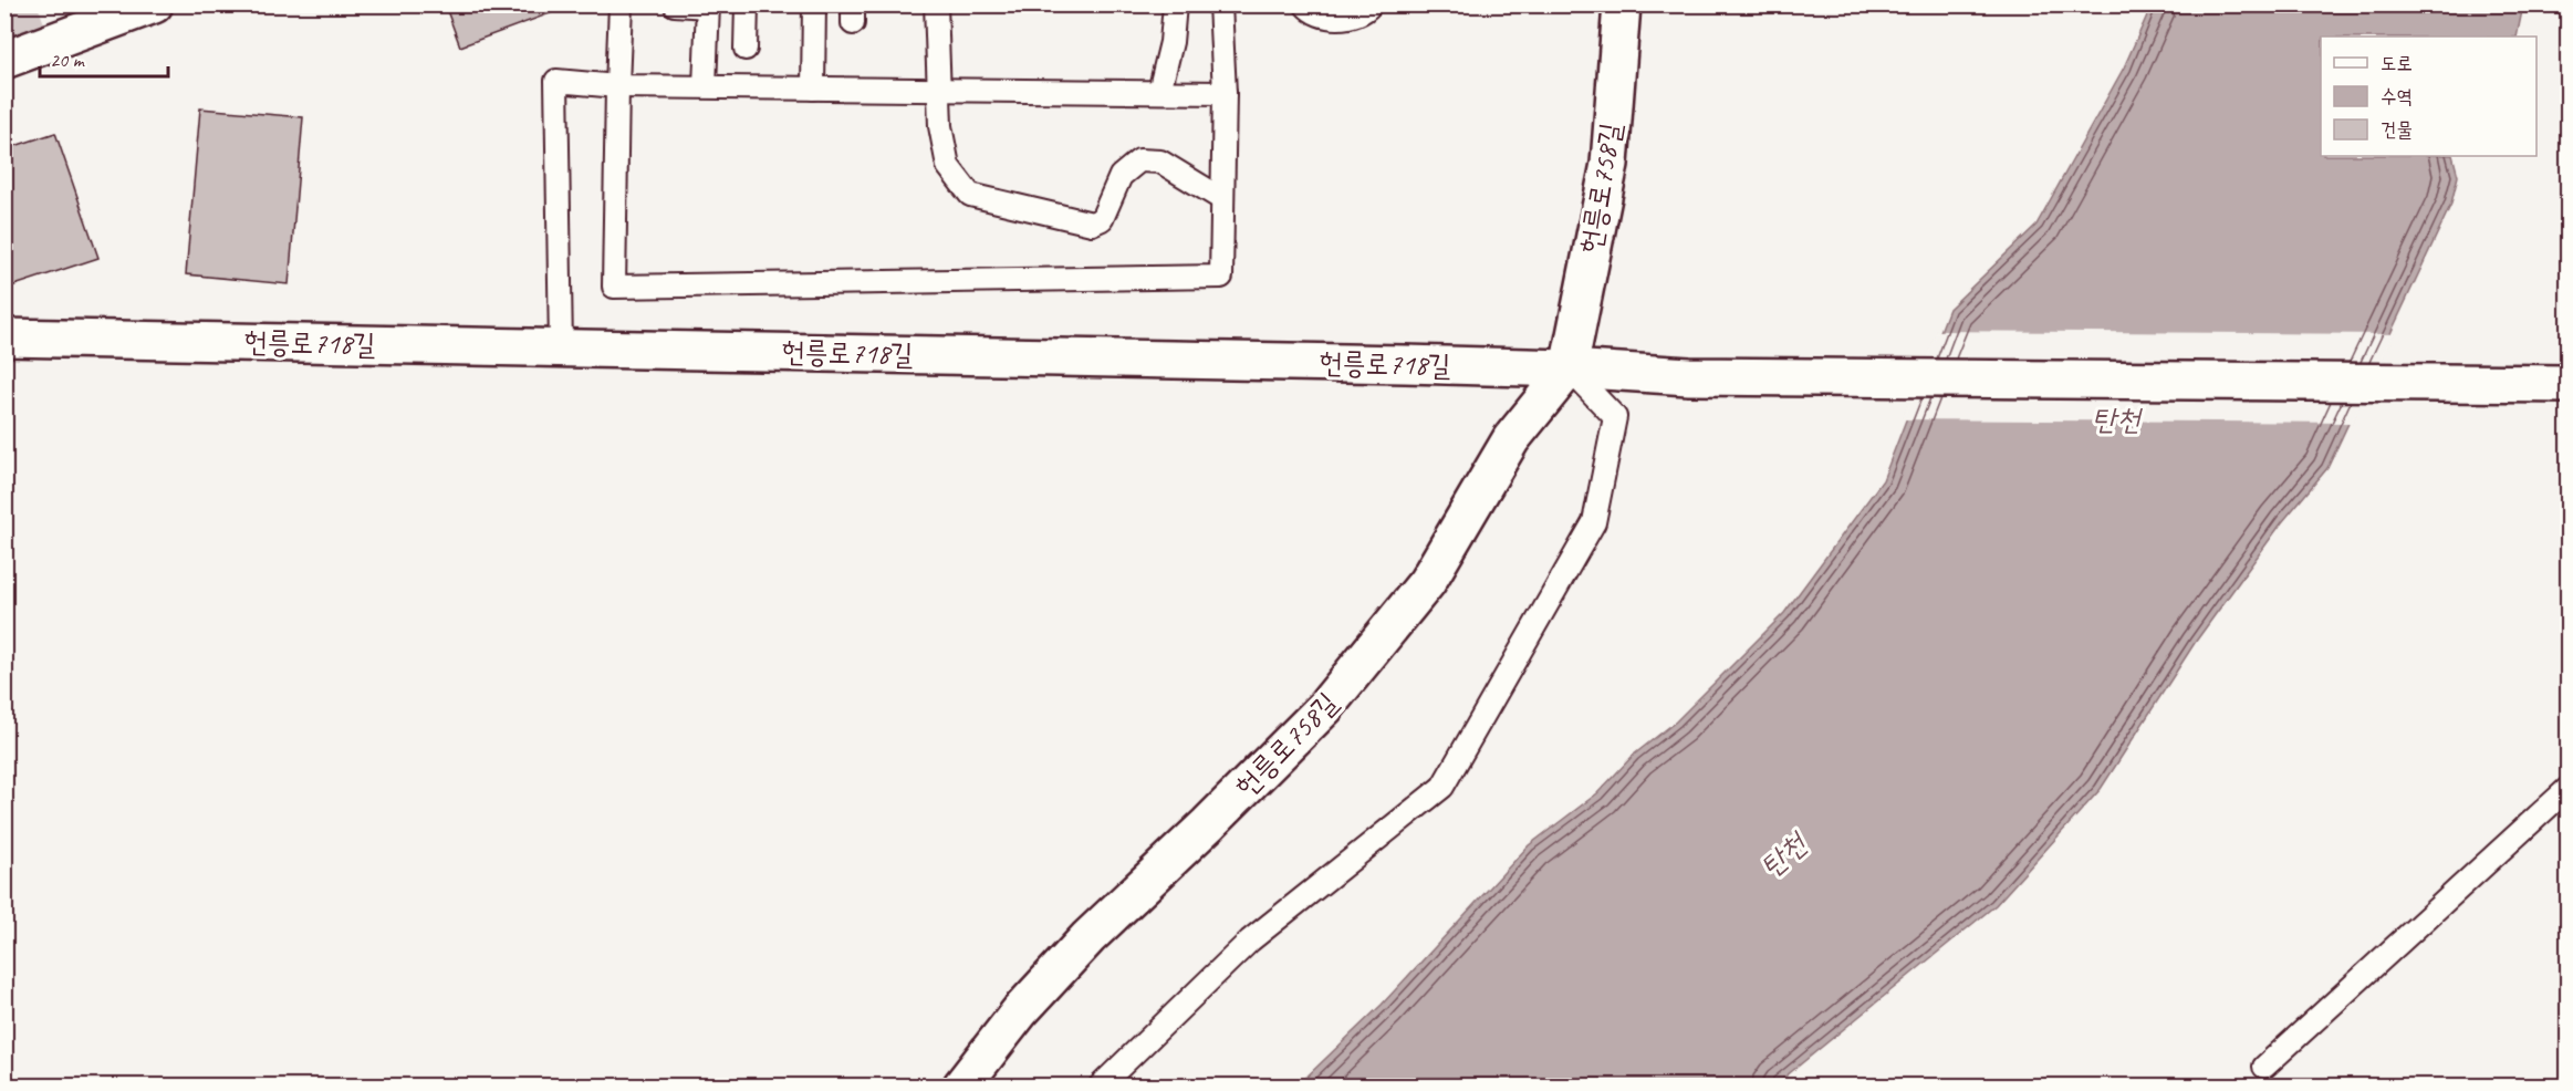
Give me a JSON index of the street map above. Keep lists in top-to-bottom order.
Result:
{
  "streets": {
    "street": ["헌릉로758길", "헌릉로718길"]
  },
  "crossings": [
    ["헌릉로758길", "헌릉로718길"]
  ],
  "water": ["탄천"],
  "legend": ["도로", "수역", "건물"],
  "scale_bar": "20 m"
}
